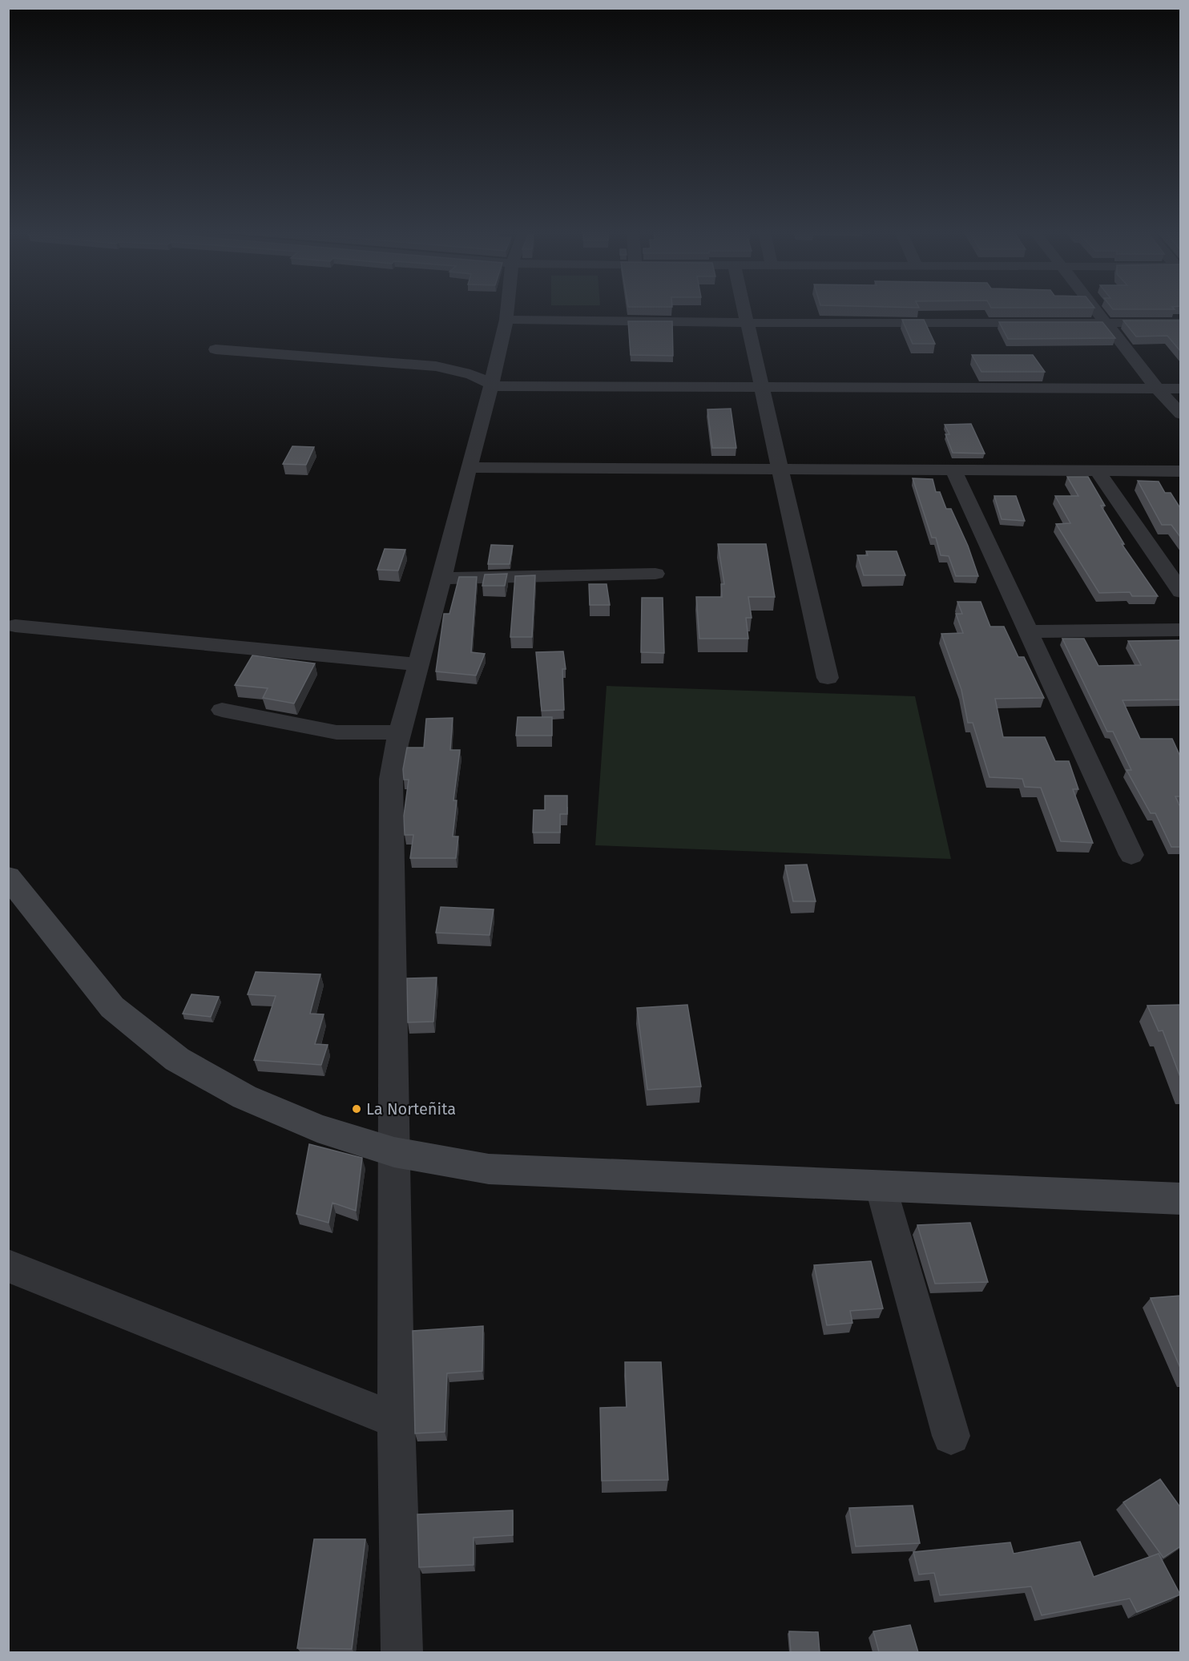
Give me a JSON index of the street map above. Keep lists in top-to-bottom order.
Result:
{
  "places": ["La Norteñita"]
}
